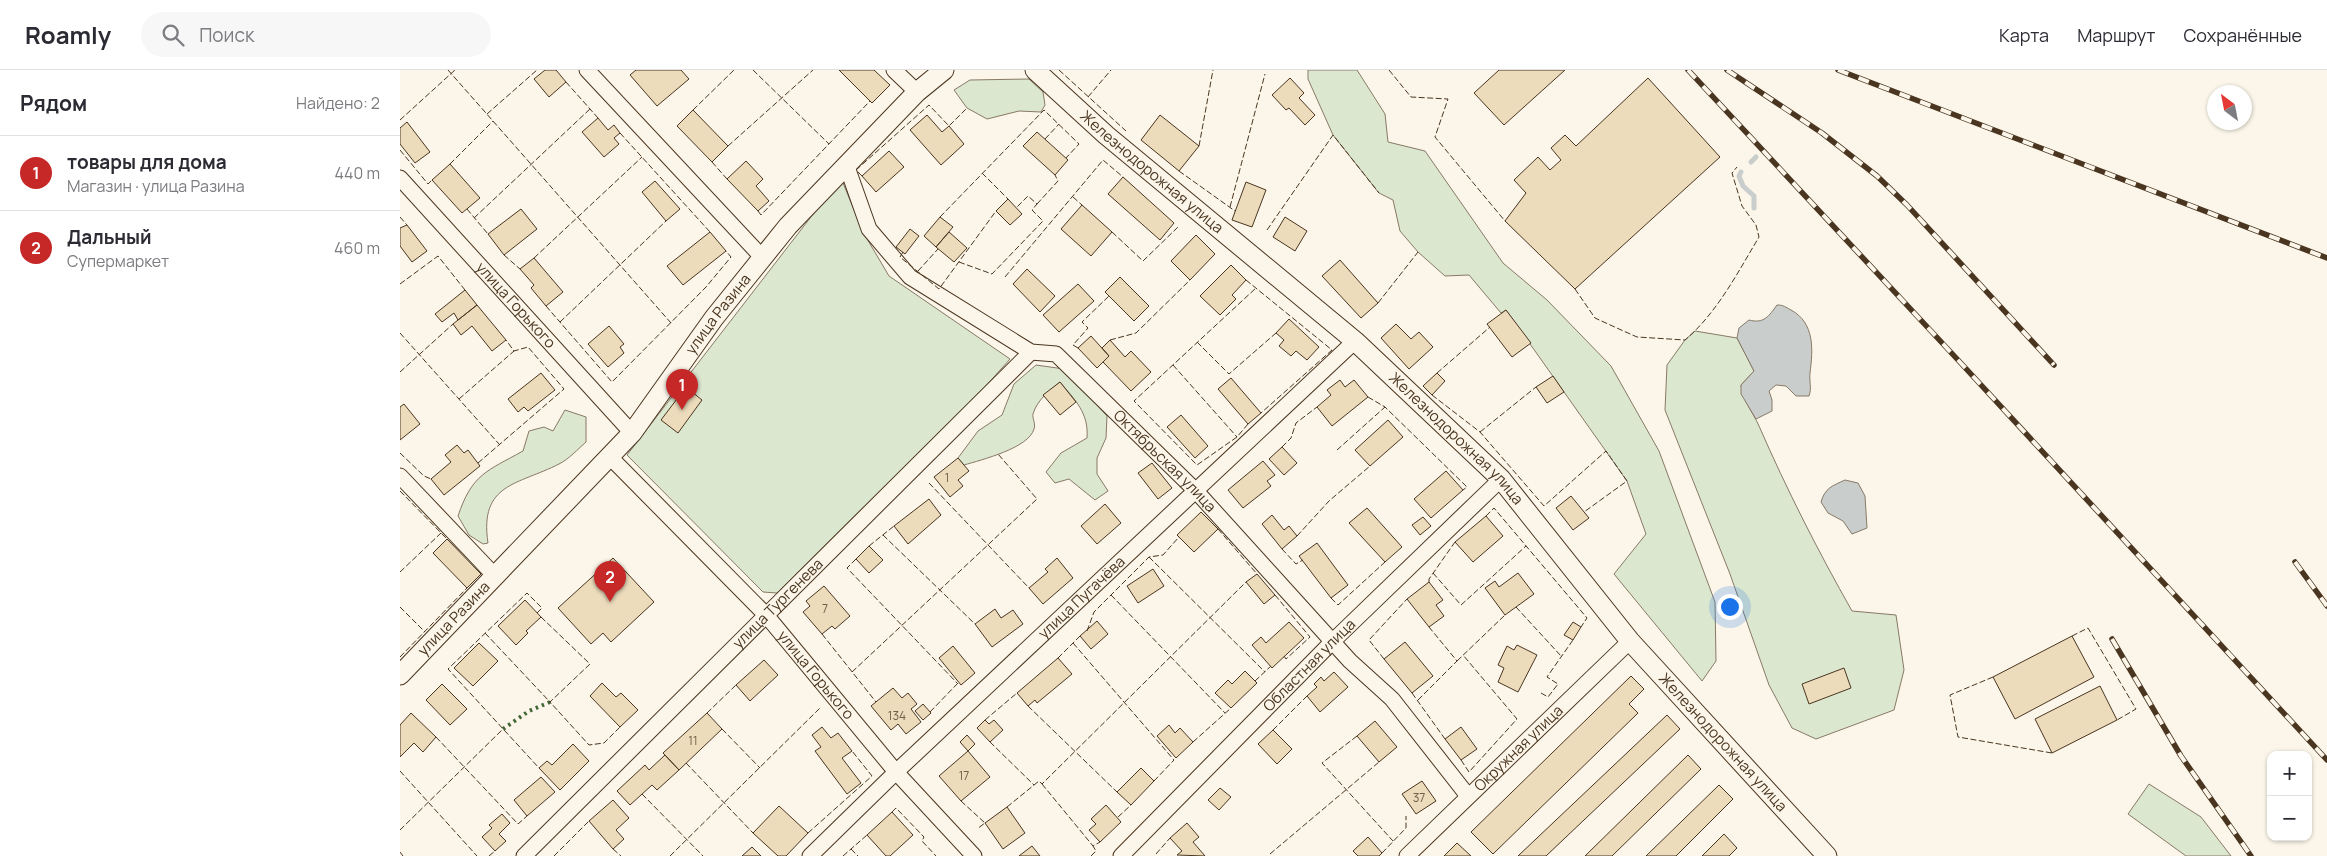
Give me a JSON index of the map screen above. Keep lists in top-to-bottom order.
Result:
{
  "streets": {
    "street": [
      "Железнодорожная улица",
      "улица Горького",
      "улица Разина",
      "Октябрьская улица",
      "улица Пугачёва",
      "улица Тургенева",
      "Областная улица",
      "Окружная улица"
    ]
  },
  "crossings": [
    ["Железнодорожная улица", "улица Пугачёва"],
    ["Железнодорожная улица", "Областная улица"],
    ["Железнодорожная улица", "Окружная улица"],
    ["улица Горького", "улица Разина"],
    ["улица Горького", "улица Пугачёва"],
    ["улица Горького", "улица Тургенева"],
    ["улица Разина", "Октябрьская улица"],
    ["Октябрьская улица", "улица Пугачёва"],
    ["Октябрьская улица", "улица Тургенева"],
    ["Октябрьская улица", "Областная улица"],
    ["Октябрьская улица", "Окружная улица"]
  ],
  "house_numbers": [
    "1",
    "7",
    "134",
    "11",
    "17",
    "37"
  ],
  "north": "top left",
  "page": {
    "header": "Roamly",
    "search": "Поиск",
    "nav": ["Карта", "Маршрут", "Сохранённые"],
    "heading": ["Рядом", "Найдено: 2"],
    "list": [
      {
        "mark": "1",
        "name": "товары для дома",
        "note": "Магазин · улица Разина",
        "value": "440 m"
      },
      {
        "mark": "2",
        "name": "Дальный",
        "note": "Супермаркет",
        "value": "460 m"
      }
    ],
    "pins": ["1", "2"],
    "map_buttons": ["+", "−"]
  }
}
